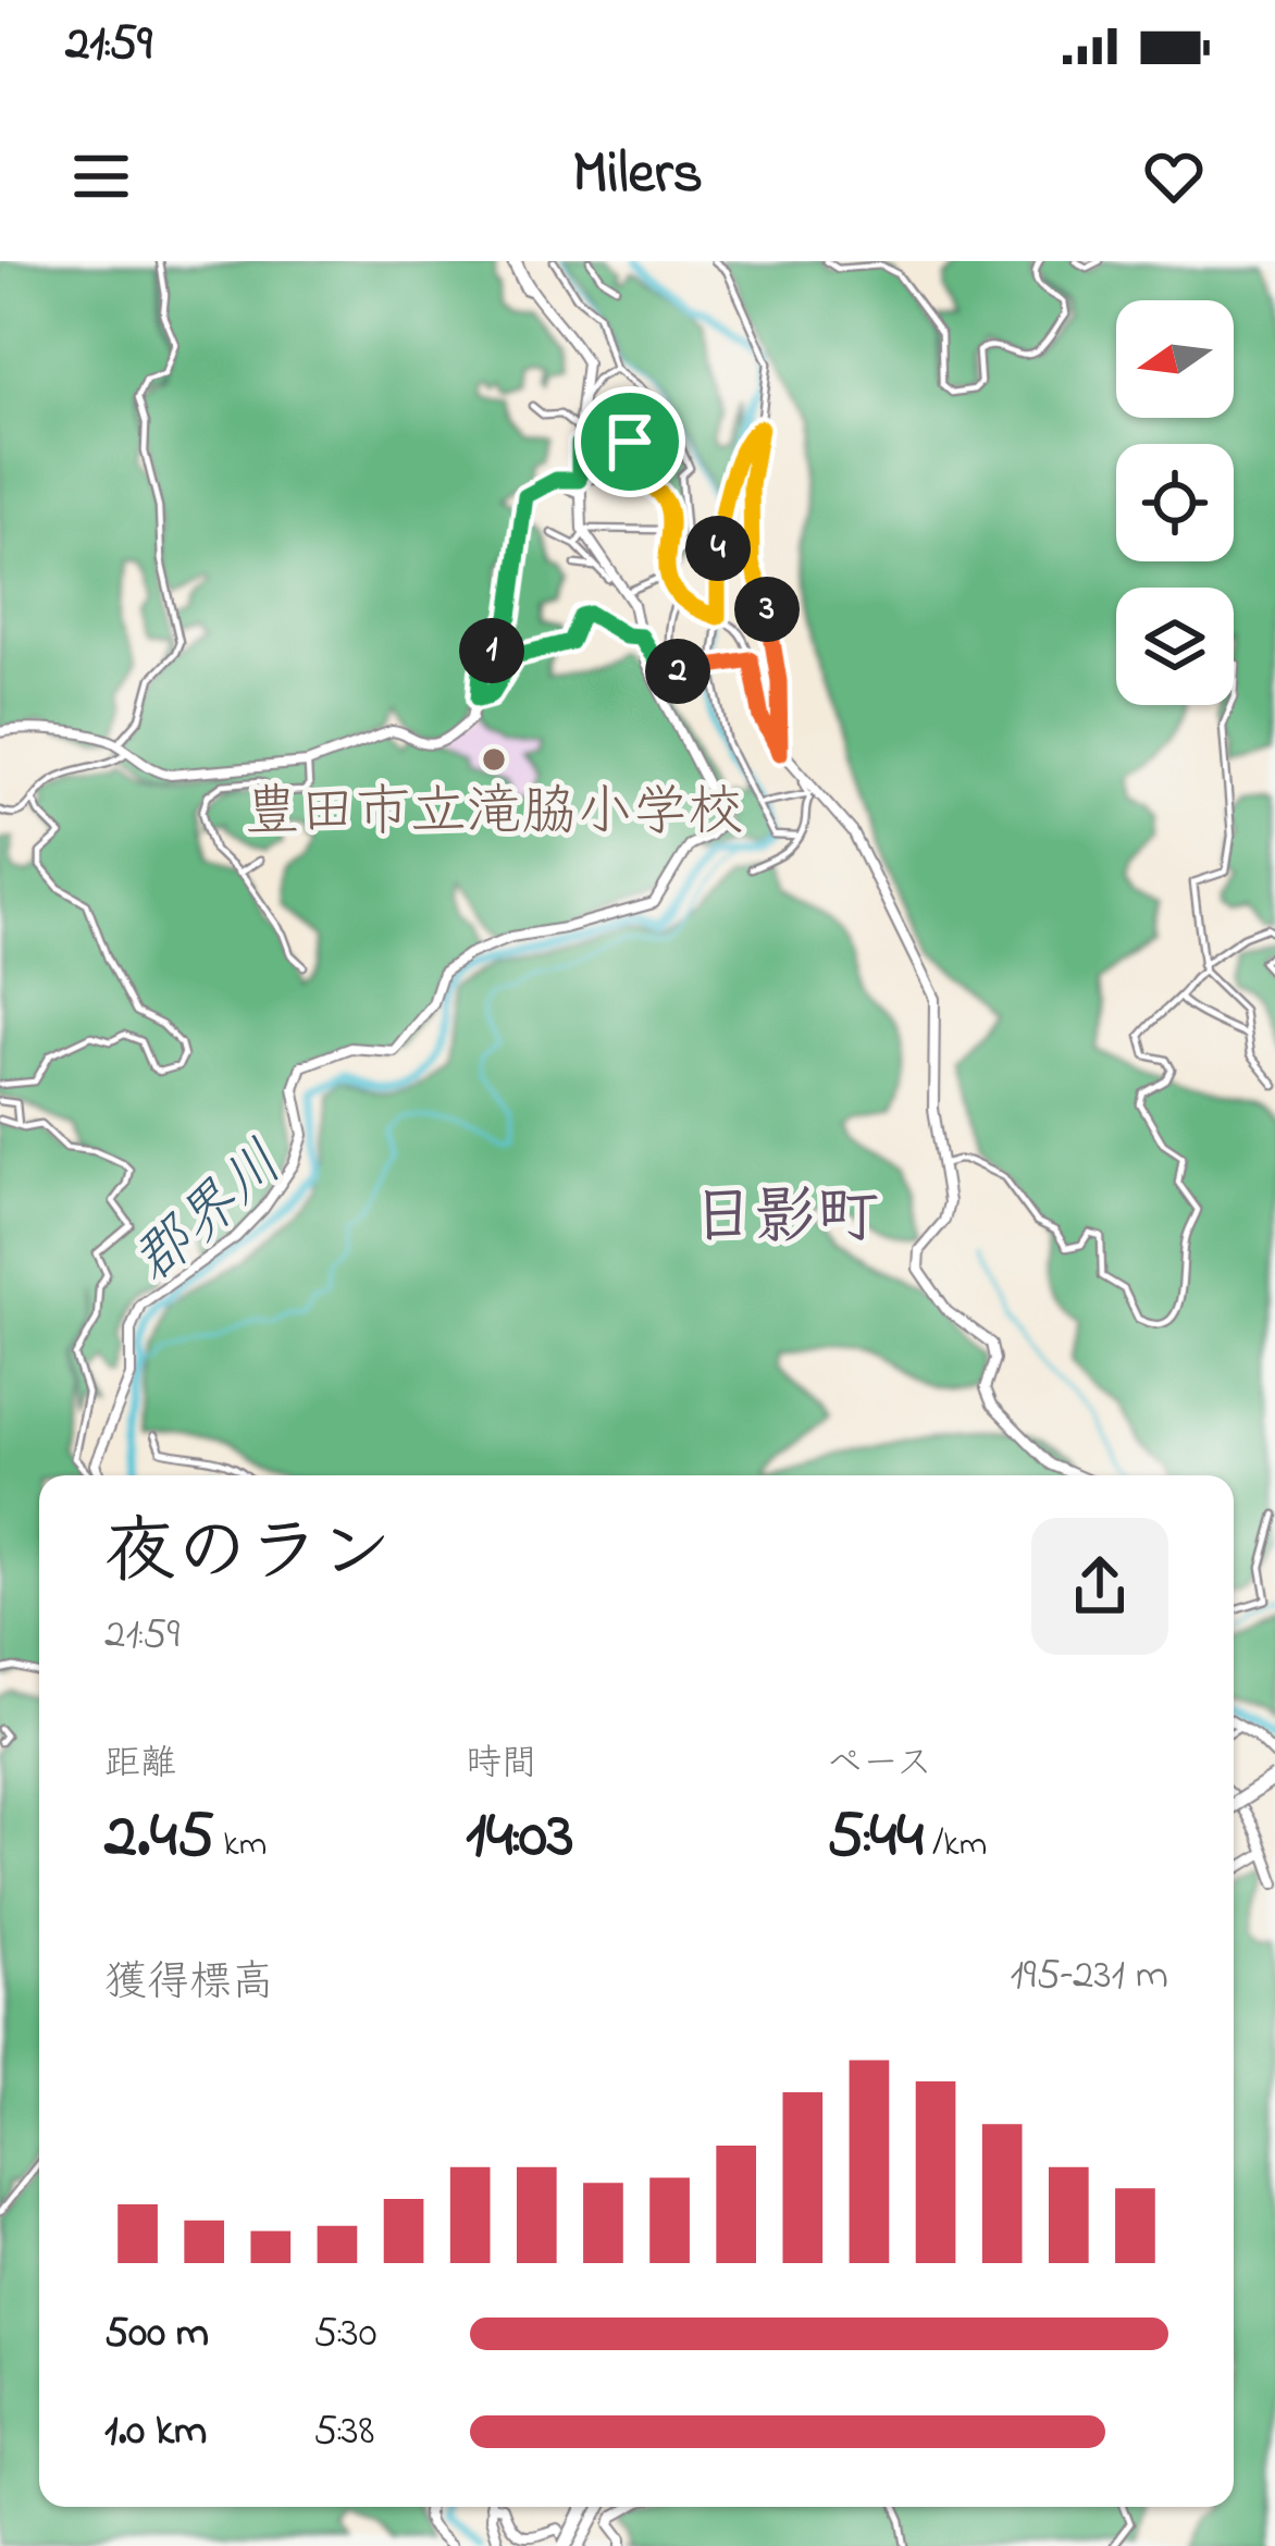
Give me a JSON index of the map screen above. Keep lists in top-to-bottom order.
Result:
{
  "districts": ["日影町"],
  "water": ["郡界川"],
  "places": ["豊田市立滝脇小学校"],
  "north": "left",
  "page": {
    "status": "21:59",
    "header": "Milers",
    "pins": [
      "4",
      "3",
      "1",
      "2"
    ],
    "heading": ["夜のラン", "21:59"],
    "stats": [
      ["距離", "2.45 km"],
      ["時間", "14:03"],
      ["ペース", "5:44 /km"]
    ],
    "chart": ["獲得標高", "195–231 m"],
    "list": [
      {
        "name": "500 m",
        "note": "5:30"
      },
      {
        "name": "1.0 km",
        "note": "5:38"
      }
    ]
  }
}
